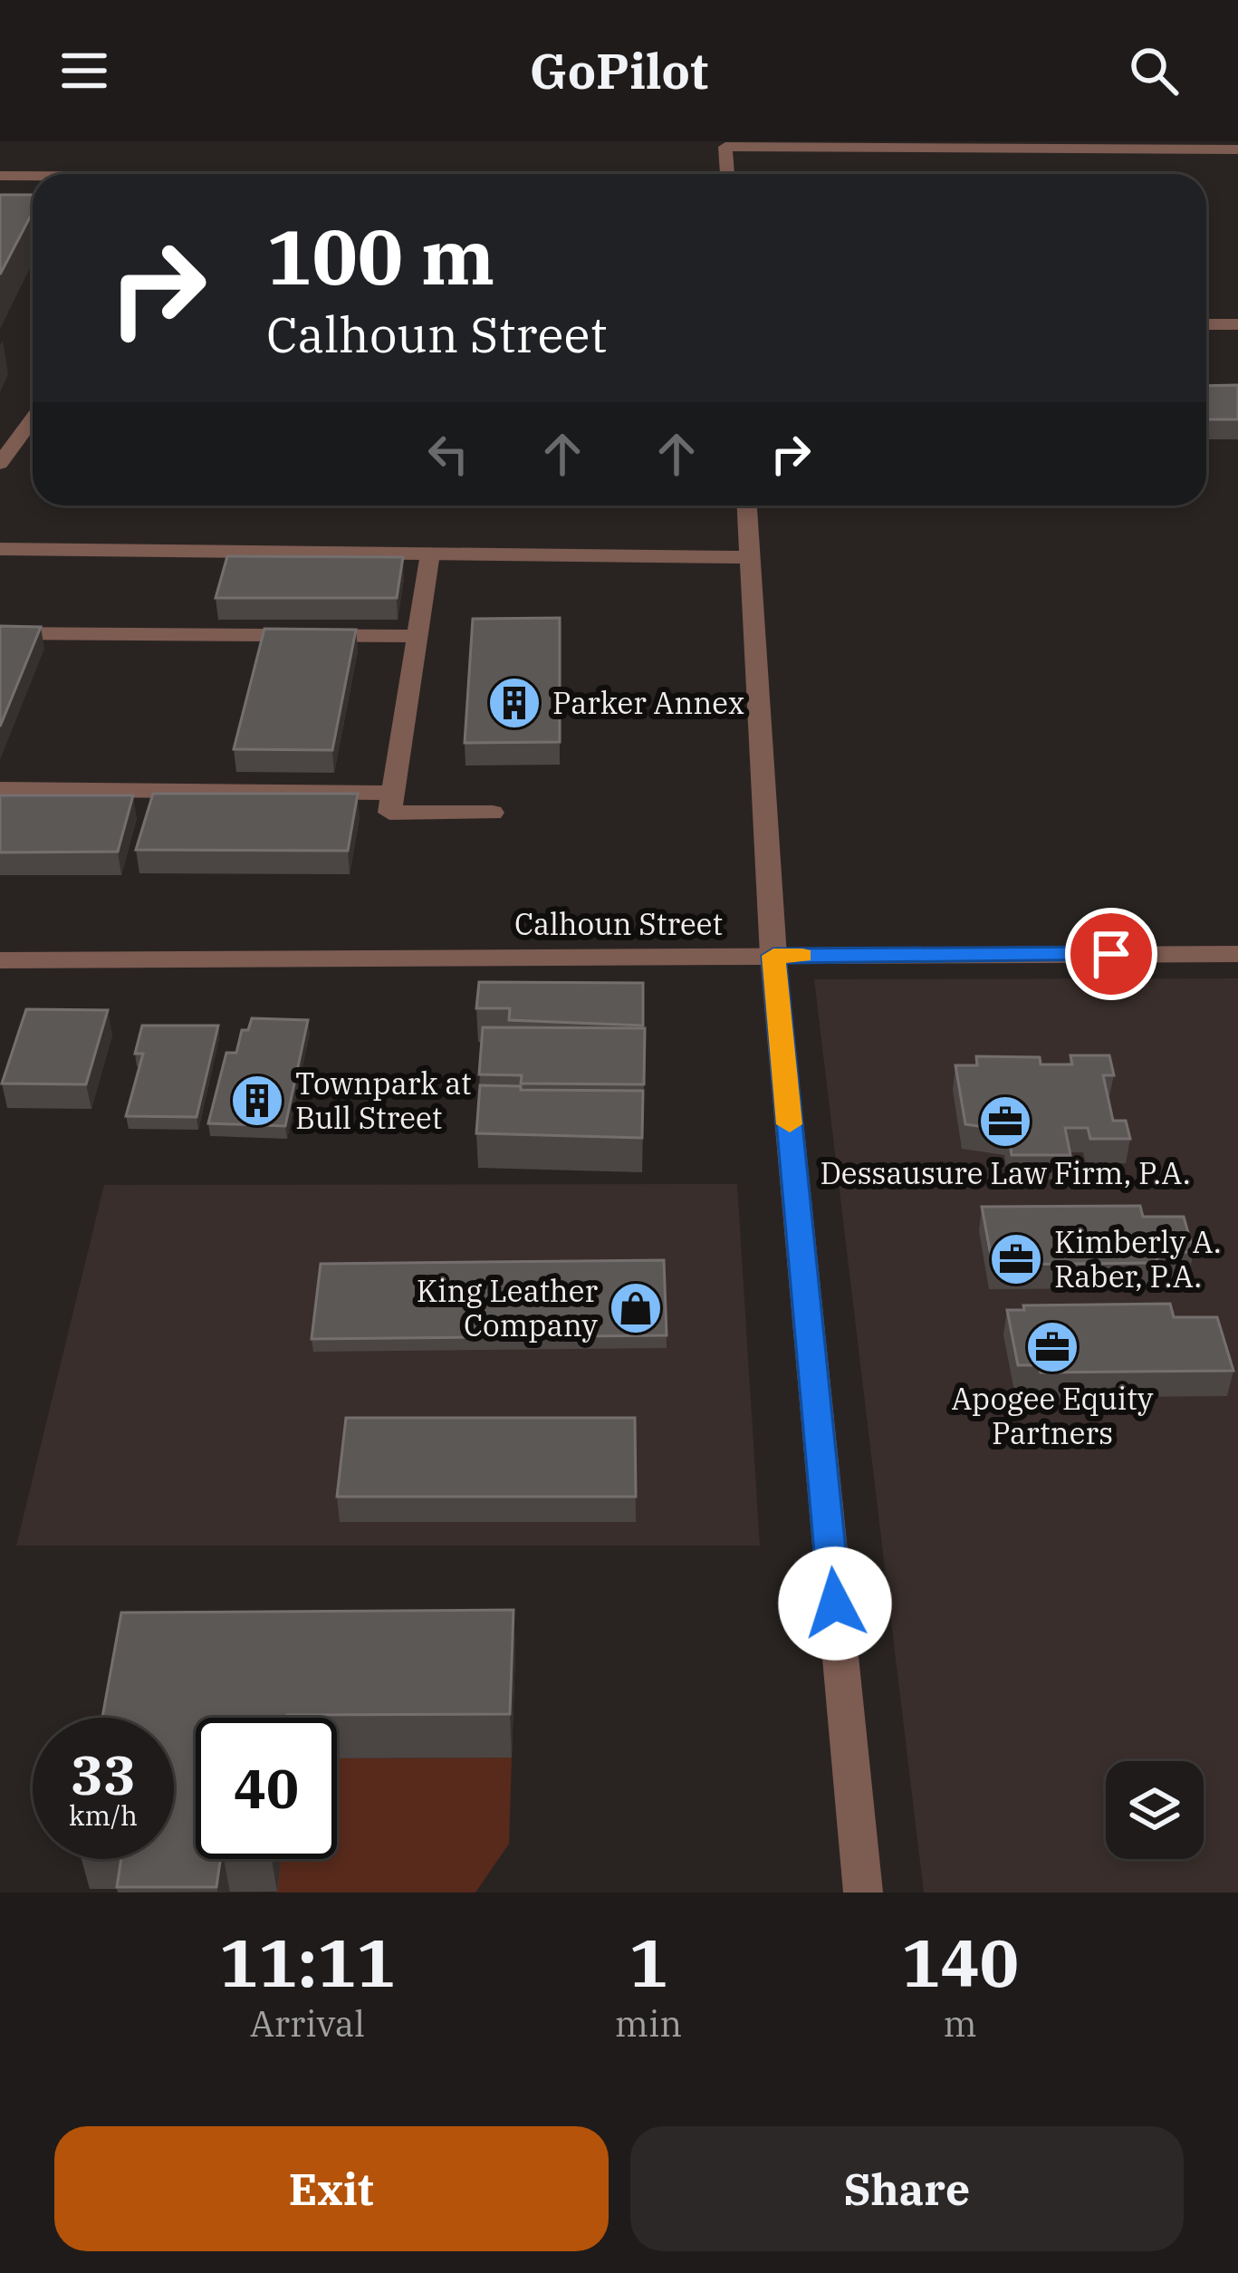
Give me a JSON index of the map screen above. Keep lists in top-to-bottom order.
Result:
{
  "streets": {
    "street": ["Calhoun Street"]
  },
  "places": {
    "building": ["Parker Annex", "Townpark at Bull Street"],
    "office": ["Dessausure Law Firm, P.A.", "Kimberly A. Raber, P.A.", "Apogee Equity Partners"],
    "shop": ["King Leather Company"]
  },
  "page": {
    "header": "GoPilot",
    "turn": ["100 m", "Calhoun Street"],
    "speed": "33 km/h",
    "limit": "40",
    "eta": [
      "11:11",
      "Arrival",
      "1",
      "min",
      "140",
      "m"
    ],
    "buttons": ["Exit", "Share"]
  }
}
